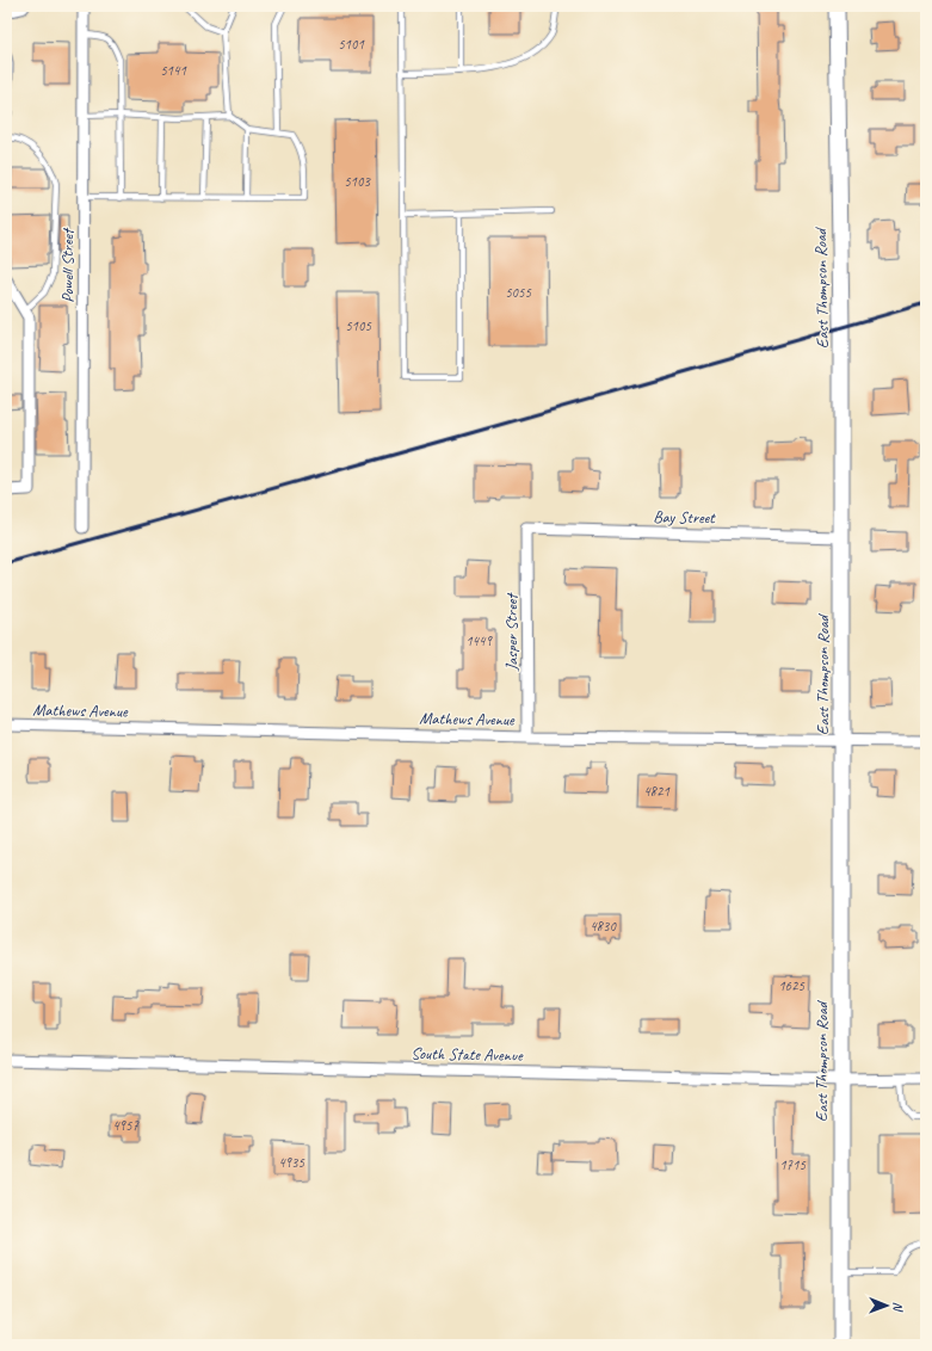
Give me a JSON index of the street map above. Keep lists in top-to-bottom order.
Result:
{
  "streets": {
    "main road": ["East Thompson Road"],
    "street": [
      "Powell Street",
      "Bay Street",
      "Jasper Street",
      "Mathews Avenue",
      "South State Avenue"
    ]
  },
  "crossings": [
    ["East Thompson Road", "Bay Street"],
    ["East Thompson Road", "Mathews Avenue"],
    ["East Thompson Road", "South State Avenue"],
    ["Bay Street", "Jasper Street"],
    ["Jasper Street", "Mathews Avenue"]
  ],
  "house_numbers": [
    "5101",
    "5141",
    "5103",
    "5055",
    "5105",
    "1449",
    "4821",
    "4830",
    "1625",
    "4957",
    "4935",
    "1715"
  ],
  "north": "right"
}
